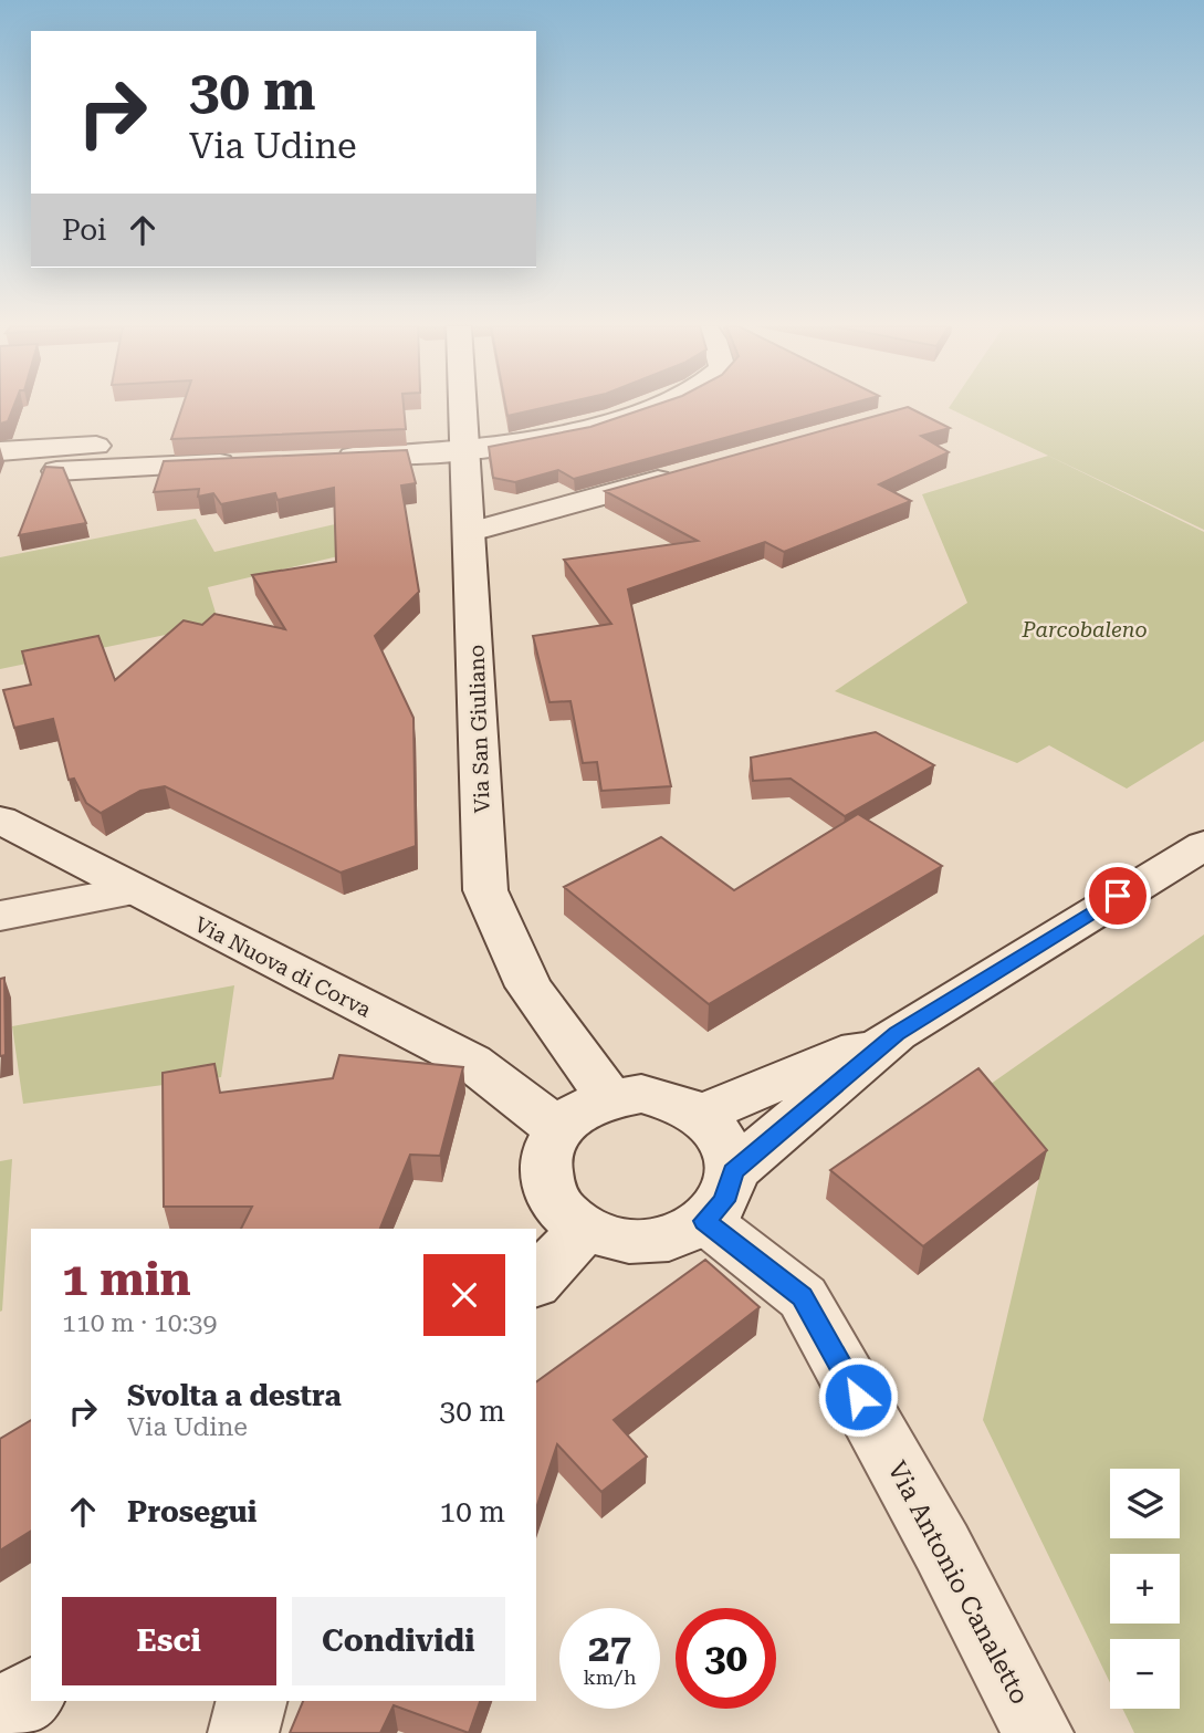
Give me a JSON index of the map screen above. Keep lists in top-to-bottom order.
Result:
{
  "streets": {
    "main road": ["Via San Giuliano", "Via Nuova di Corva", "Via Antonio Canaletto"]
  },
  "crossings": [
    ["Via San Giuliano", "Via Nuova di Corva"],
    ["Via San Giuliano", "Via Antonio Canaletto"],
    ["Via Nuova di Corva", "Via Antonio Canaletto"]
  ],
  "parks": ["Parcobaleno"],
  "page": {
    "turn": ["30 m", "Via Udine"],
    "then": "Poi",
    "heading": ["1 min", "110 m · 10:39"],
    "list": [
      {
        "name": "Svolta a destra",
        "note": "Via Udine",
        "value": "30 m"
      },
      {
        "name": "Prosegui",
        "value": "10 m"
      }
    ],
    "map_buttons": ["+", "−"],
    "buttons": ["Esci", "Condividi"],
    "speed": "27 km/h",
    "limit": "30"
  }
}
